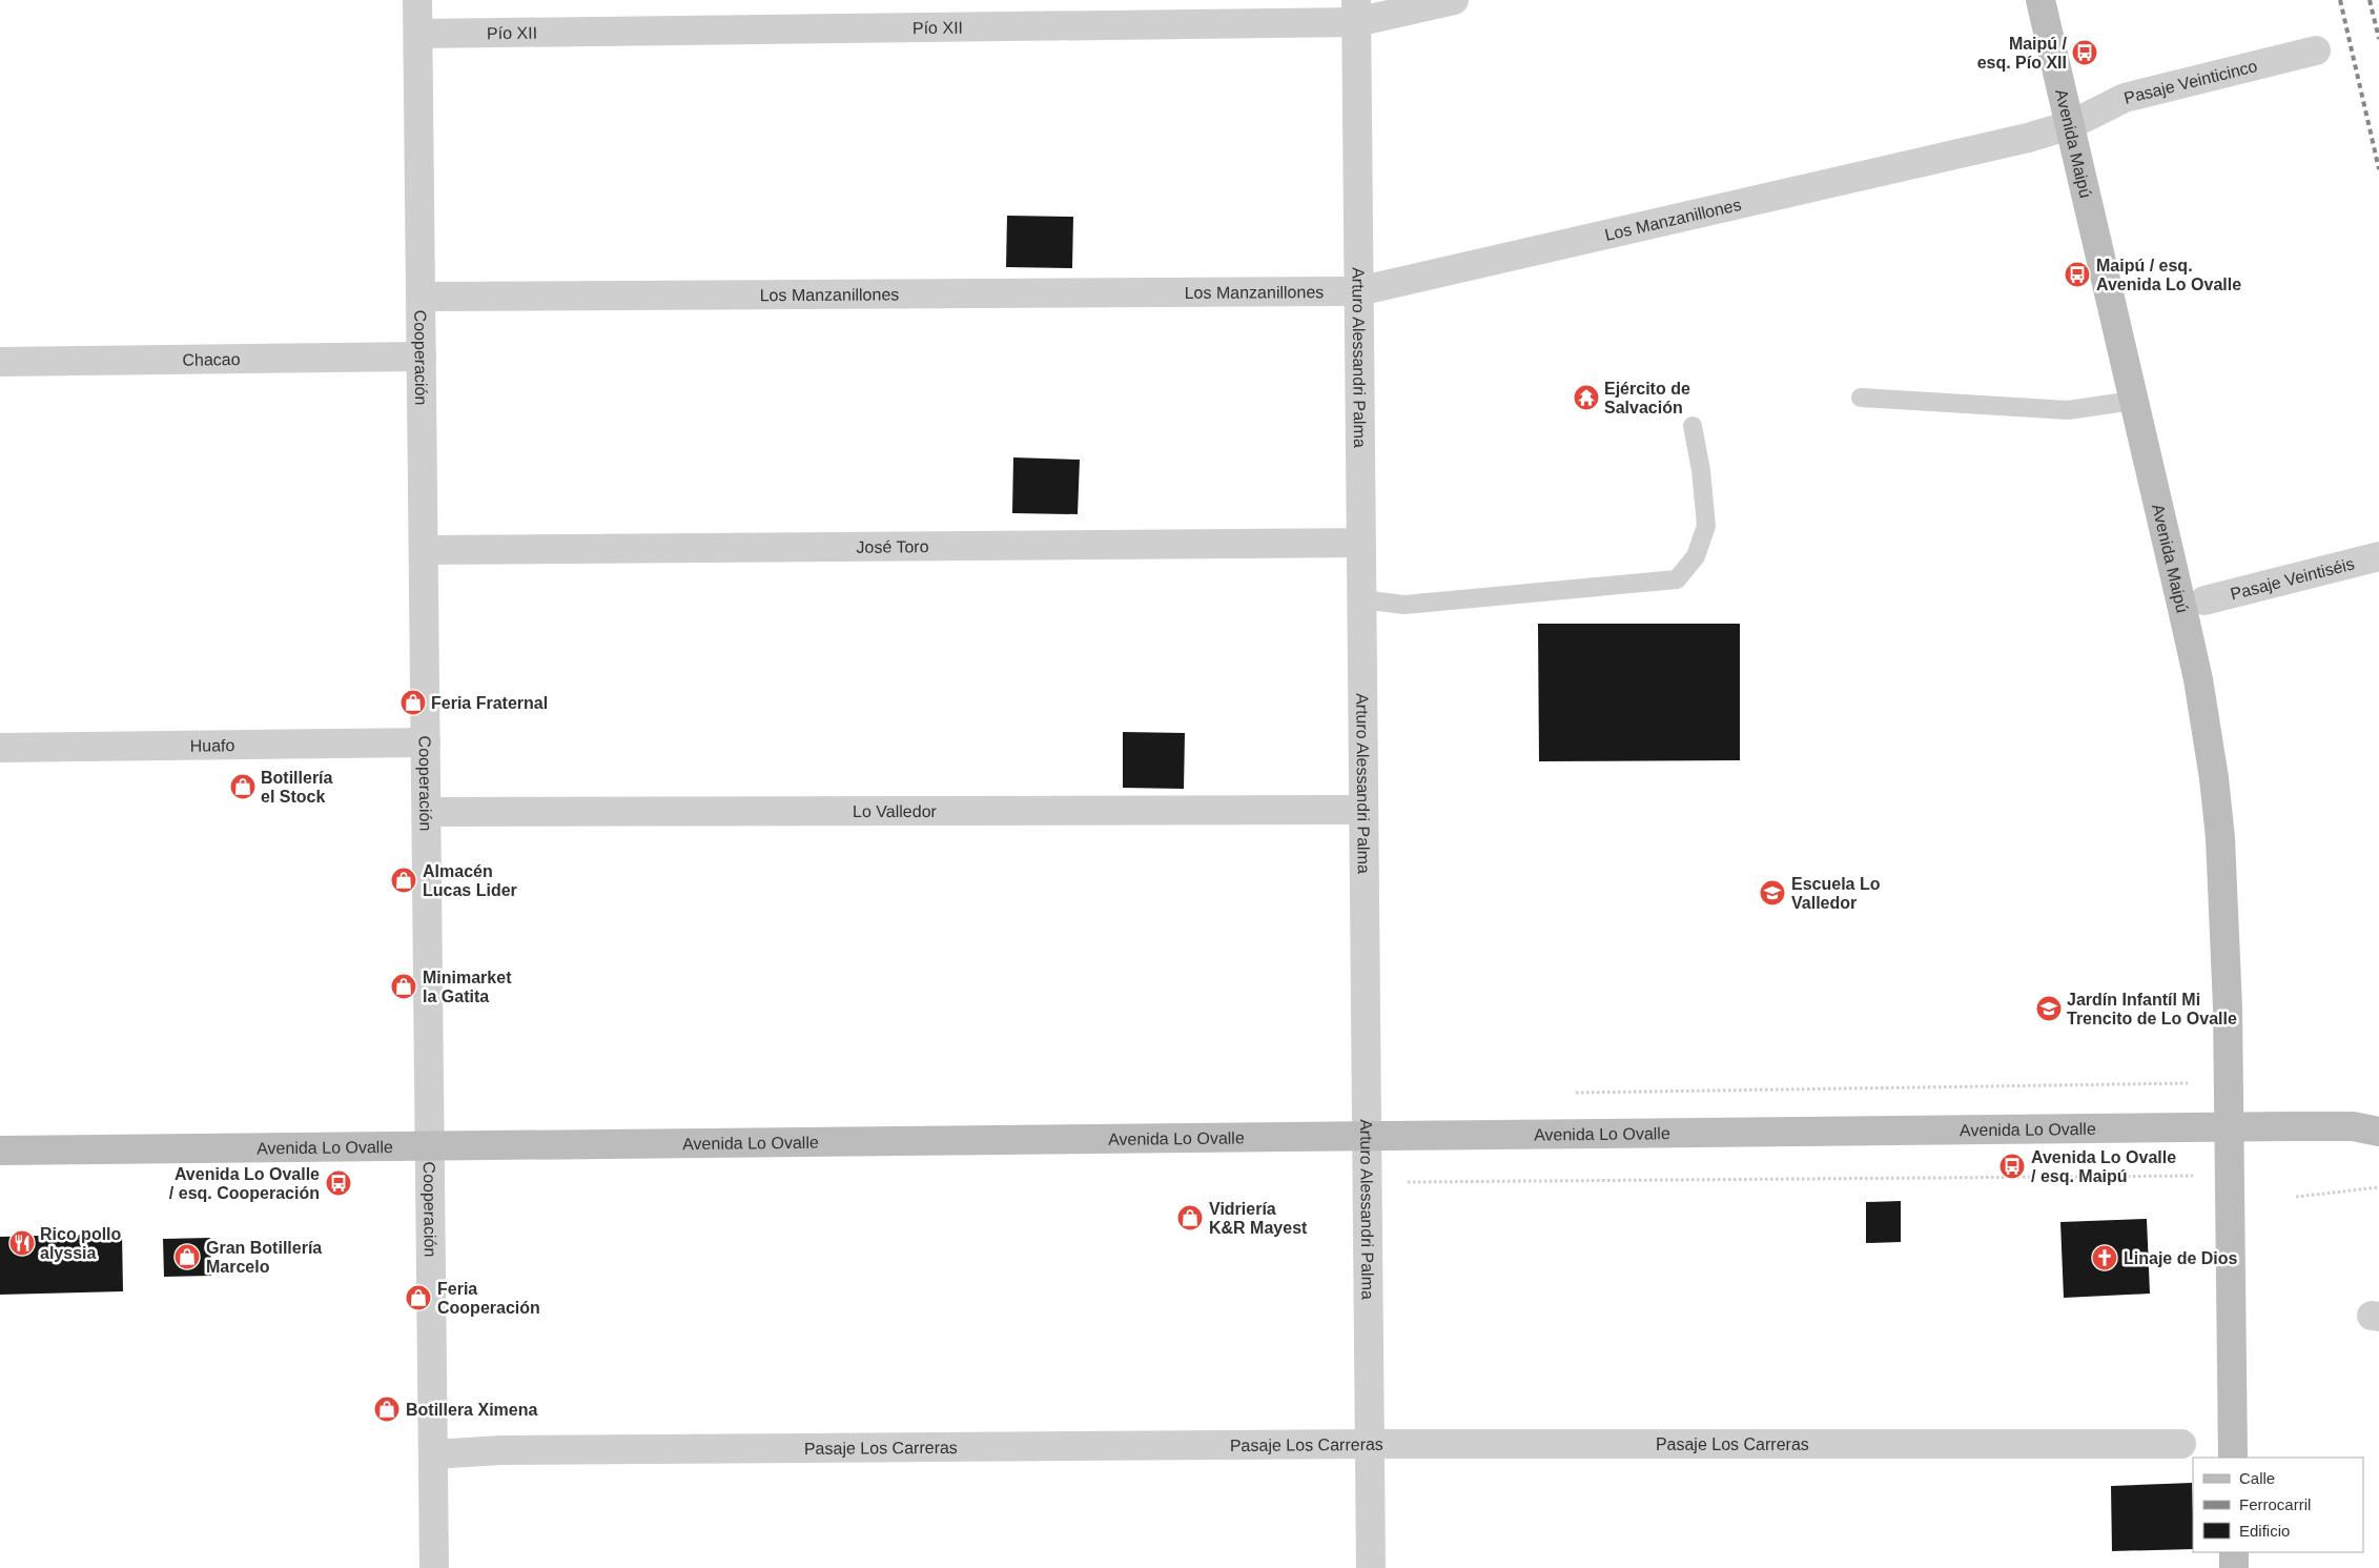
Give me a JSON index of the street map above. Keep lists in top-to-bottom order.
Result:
{
  "streets": {
    "main road": ["Avenida Maipú", "Avenida Lo Ovalle"],
    "street": [
      "Pío XII",
      "Pasaje Veinticinco",
      "Los Manzanillones",
      "Cooperación",
      "Arturo Alessandri Palma",
      "Chacao",
      "José Toro",
      "Pasaje Veintiséis",
      "Huafo",
      "Lo Valledor",
      "Pasaje Los Carreras"
    ]
  },
  "crossings": [
    ["Pío XII", "Cooperación"],
    ["Pío XII", "Arturo Alessandri Palma"],
    ["Pasaje Veinticinco", "Avenida Maipú"],
    ["Pasaje Veinticinco", "Los Manzanillones"],
    ["Avenida Maipú", "Los Manzanillones"],
    ["Avenida Maipú", "Avenida Lo Ovalle"],
    ["Los Manzanillones", "Cooperación"],
    ["Los Manzanillones", "Arturo Alessandri Palma"],
    ["Cooperación", "Chacao"],
    ["Cooperación", "José Toro"],
    ["Cooperación", "Huafo"],
    ["Cooperación", "Lo Valledor"],
    ["Cooperación", "Avenida Lo Ovalle"],
    ["Cooperación", "Pasaje Los Carreras"],
    ["Arturo Alessandri Palma", "José Toro"],
    ["Arturo Alessandri Palma", "Lo Valledor"],
    ["Arturo Alessandri Palma", "Avenida Lo Ovalle"],
    ["Arturo Alessandri Palma", "Pasaje Los Carreras"]
  ],
  "places": {
    "bus stop": [
      "Maipú / esq. Pío XII",
      "Maipú / esq. Avenida Lo Ovalle",
      "Avenida Lo Ovalle / esq. Maipú",
      "Avenida Lo Ovalle / esq. Cooperación"
    ],
    "temple": ["Ejército de Salvación"],
    "shop": [
      "Feria Fraternal",
      "Botillería el Stock",
      "Almacén Lucas Lider",
      "Minimarket la Gatita",
      "Vidriería K&R Mayest",
      "Gran Botillería Marcelo",
      "Feria Cooperación",
      "Botillera Ximena"
    ],
    "school or university": ["Escuela Lo Valledor", "Jardín Infantíl Mi Trencito de Lo Ovalle"],
    "restaurant": ["Rico pollo alyssia"],
    "church": ["Linaje de Dios"]
  },
  "legend": ["Calle", "Ferrocarril", "Edificio"]
}
